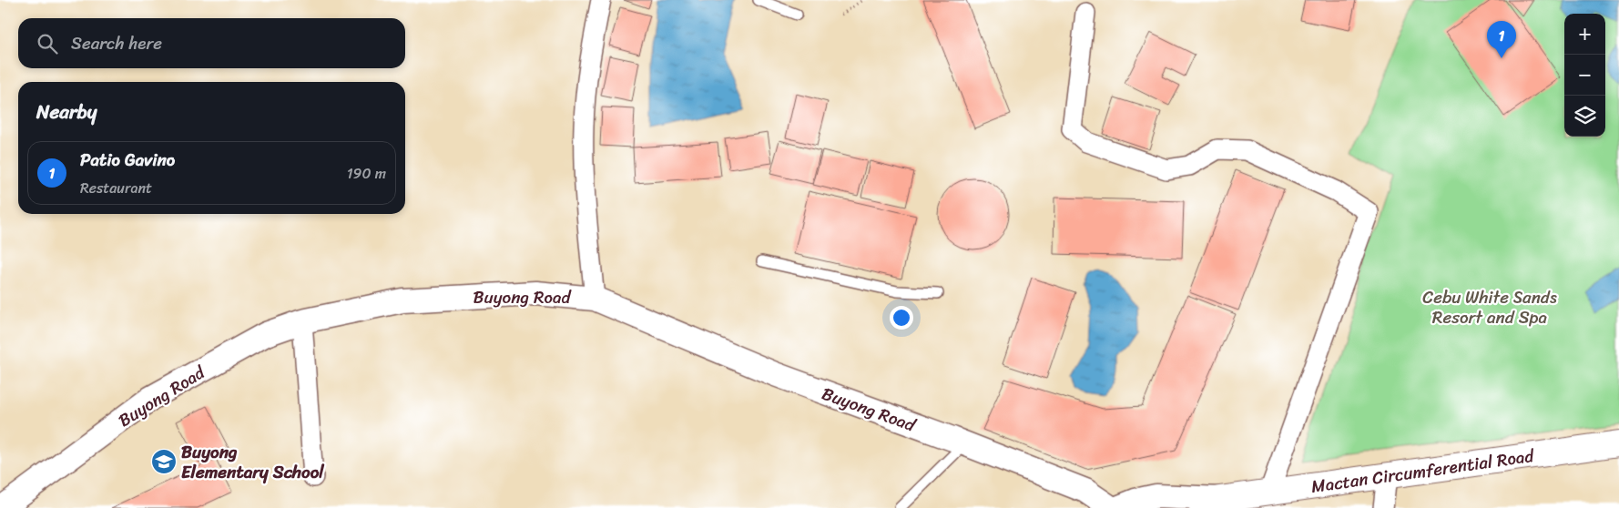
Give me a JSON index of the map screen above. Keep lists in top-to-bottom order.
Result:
{
  "streets": {
    "main road": ["Mactan Circumferential Road"],
    "street": ["Buyong Road"]
  },
  "parks": ["Cebu White Sands Resort and Spa"],
  "places": {
    "school or university": ["Buyong Elementary School"]
  },
  "page": {
    "map_buttons": ["+", "−"],
    "search": "Search here",
    "pins": "1",
    "heading": "Nearby",
    "list": [
      {
        "mark": "1",
        "name": "Patio Gavino",
        "note": "Restaurant",
        "value": "190 m"
      }
    ]
  }
}
